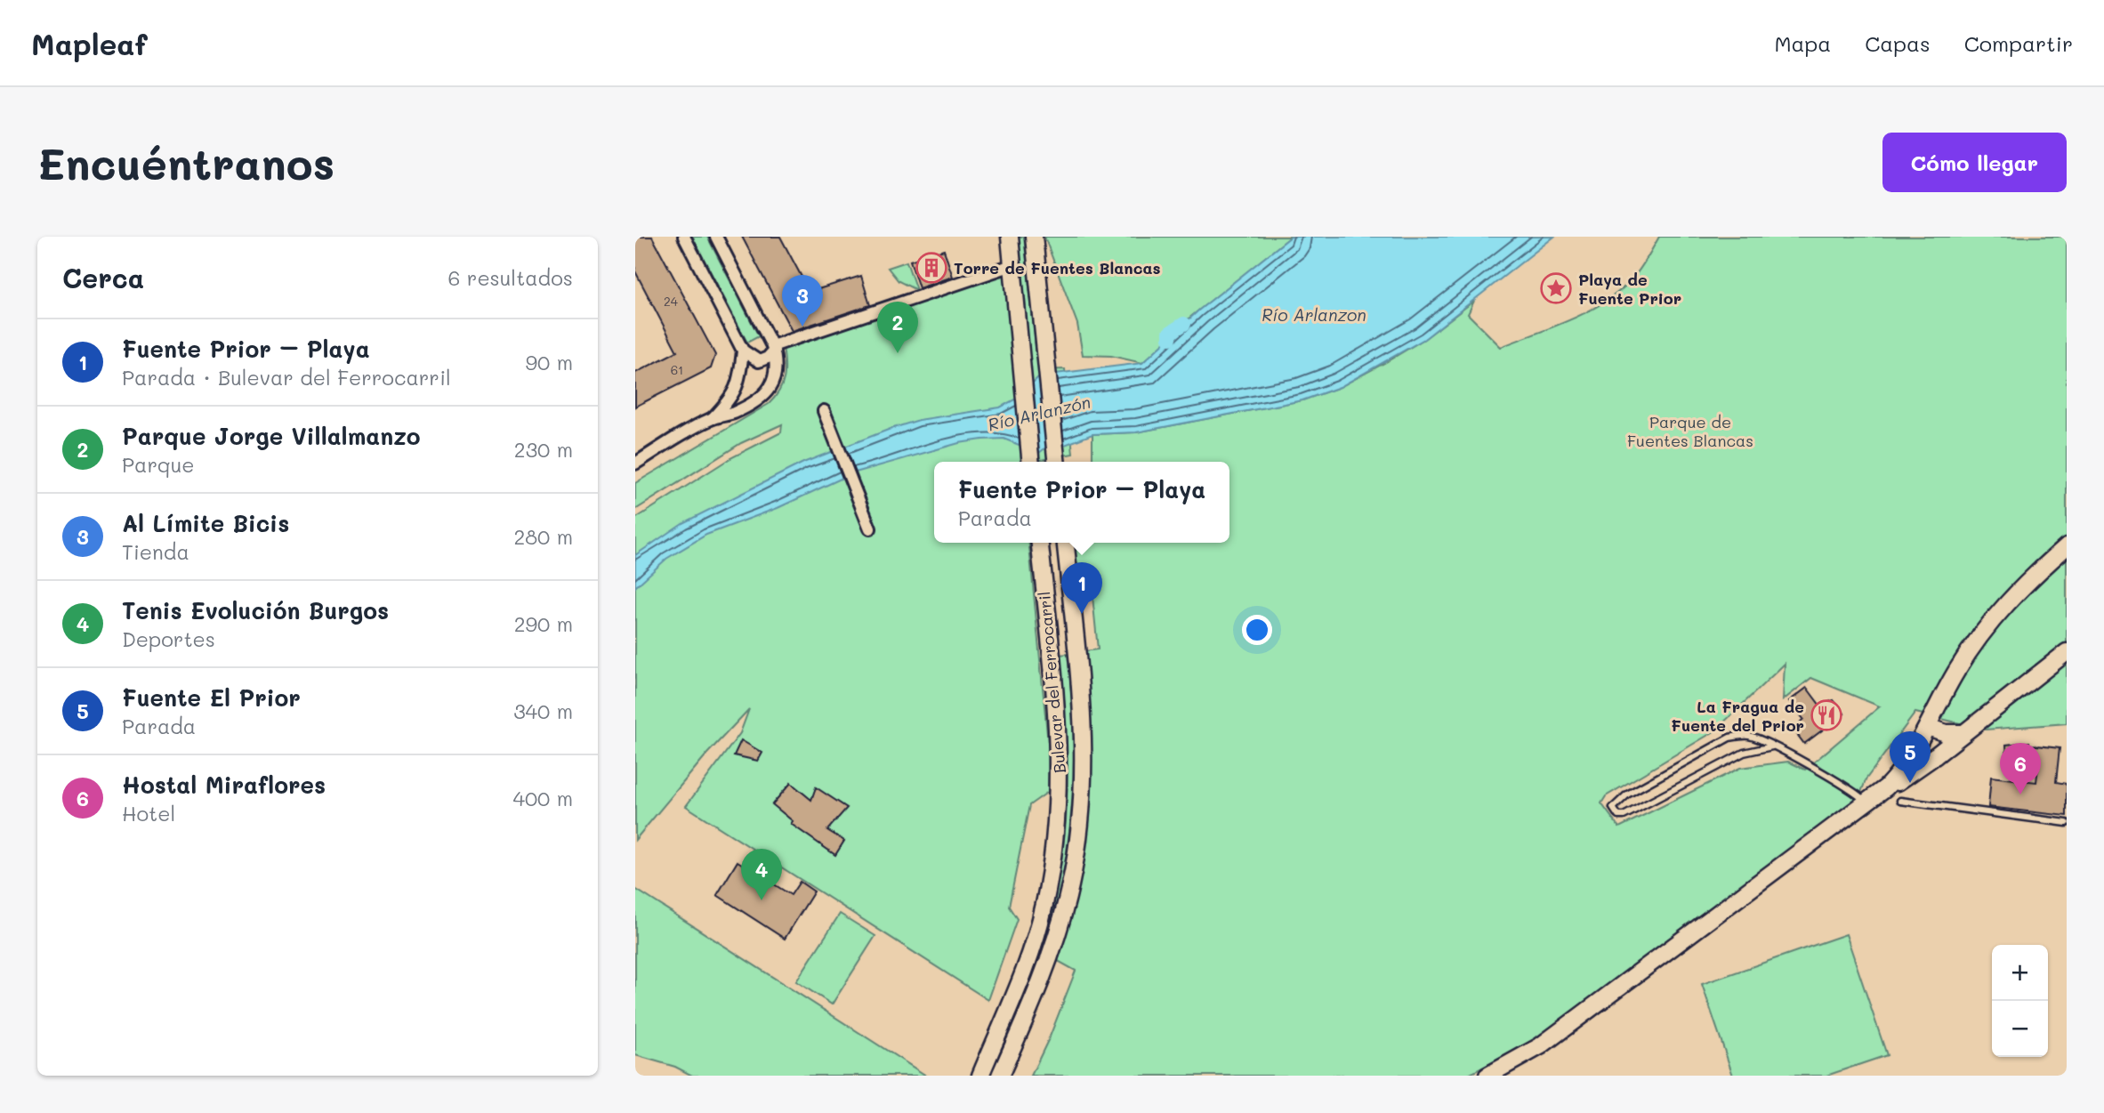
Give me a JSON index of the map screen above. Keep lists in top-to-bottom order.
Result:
{
  "streets": {
    "main road": ["Bulevar del Ferrocarril"]
  },
  "water": ["Río Arlanzon", "Río Arlanzón"],
  "parks": ["Parque de Fuentes Blancas"],
  "places": {
    "building": ["Torre de Fuentes Blancas"],
    "place": ["Playa de Fuente Prior"],
    "restaurant": ["La Fragua de Fuente del Prior"]
  },
  "house_numbers": ["24", "61"],
  "page": {
    "header": "Mapleaf",
    "nav": ["Mapa", "Capas", "Compartir"],
    "buttons": "Cómo llegar",
    "title": "Encuéntranos",
    "heading": ["Cerca", "6 resultados"],
    "pins": [
      "3",
      "2",
      "1",
      "5",
      "6",
      "4"
    ],
    "list": [
      {
        "mark": "1",
        "name": "Fuente Prior – Playa",
        "note": "Parada · Bulevar del Ferrocarril",
        "value": "90 m"
      },
      {
        "mark": "2",
        "name": "Parque Jorge Villalmanzo",
        "note": "Parque",
        "value": "230 m"
      },
      {
        "mark": "3",
        "name": "Al Límite Bicis",
        "note": "Tienda",
        "value": "280 m"
      },
      {
        "mark": "4",
        "name": "Tenis Evolución Burgos",
        "note": "Deportes",
        "value": "290 m"
      },
      {
        "mark": "5",
        "name": "Fuente El Prior",
        "note": "Parada",
        "value": "340 m"
      },
      {
        "mark": "6",
        "name": "Hostal Miraflores",
        "note": "Hotel",
        "value": "400 m"
      }
    ],
    "popup": ["Fuente Prior – Playa", "Parada"],
    "map_buttons": ["+", "−"]
  }
}
